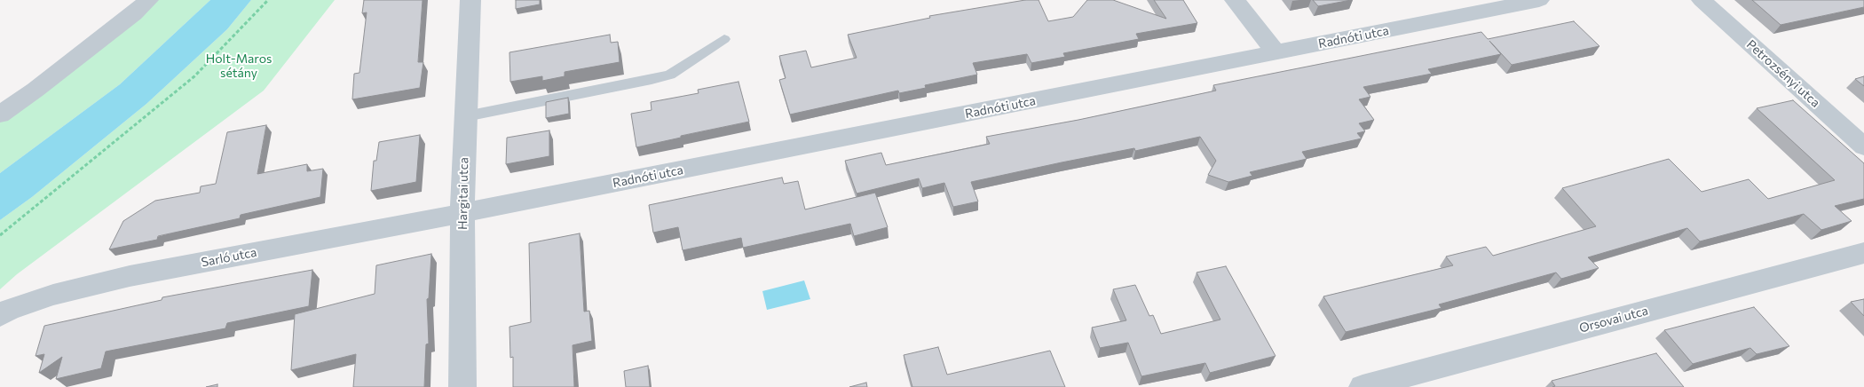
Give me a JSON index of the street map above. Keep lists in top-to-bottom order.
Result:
{
  "streets": {
    "street": [
      "Radnóti utca",
      "Petrozsényi utca",
      "Hargitai utca",
      "Sarló utca",
      "Orsovai utca"
    ]
  },
  "crossings": [
    ["Radnóti utca", "Hargitai utca"],
    ["Radnóti utca", "Sarló utca"],
    ["Hargitai utca", "Sarló utca"]
  ],
  "parks": ["Holt-Maros sétány"]
}
